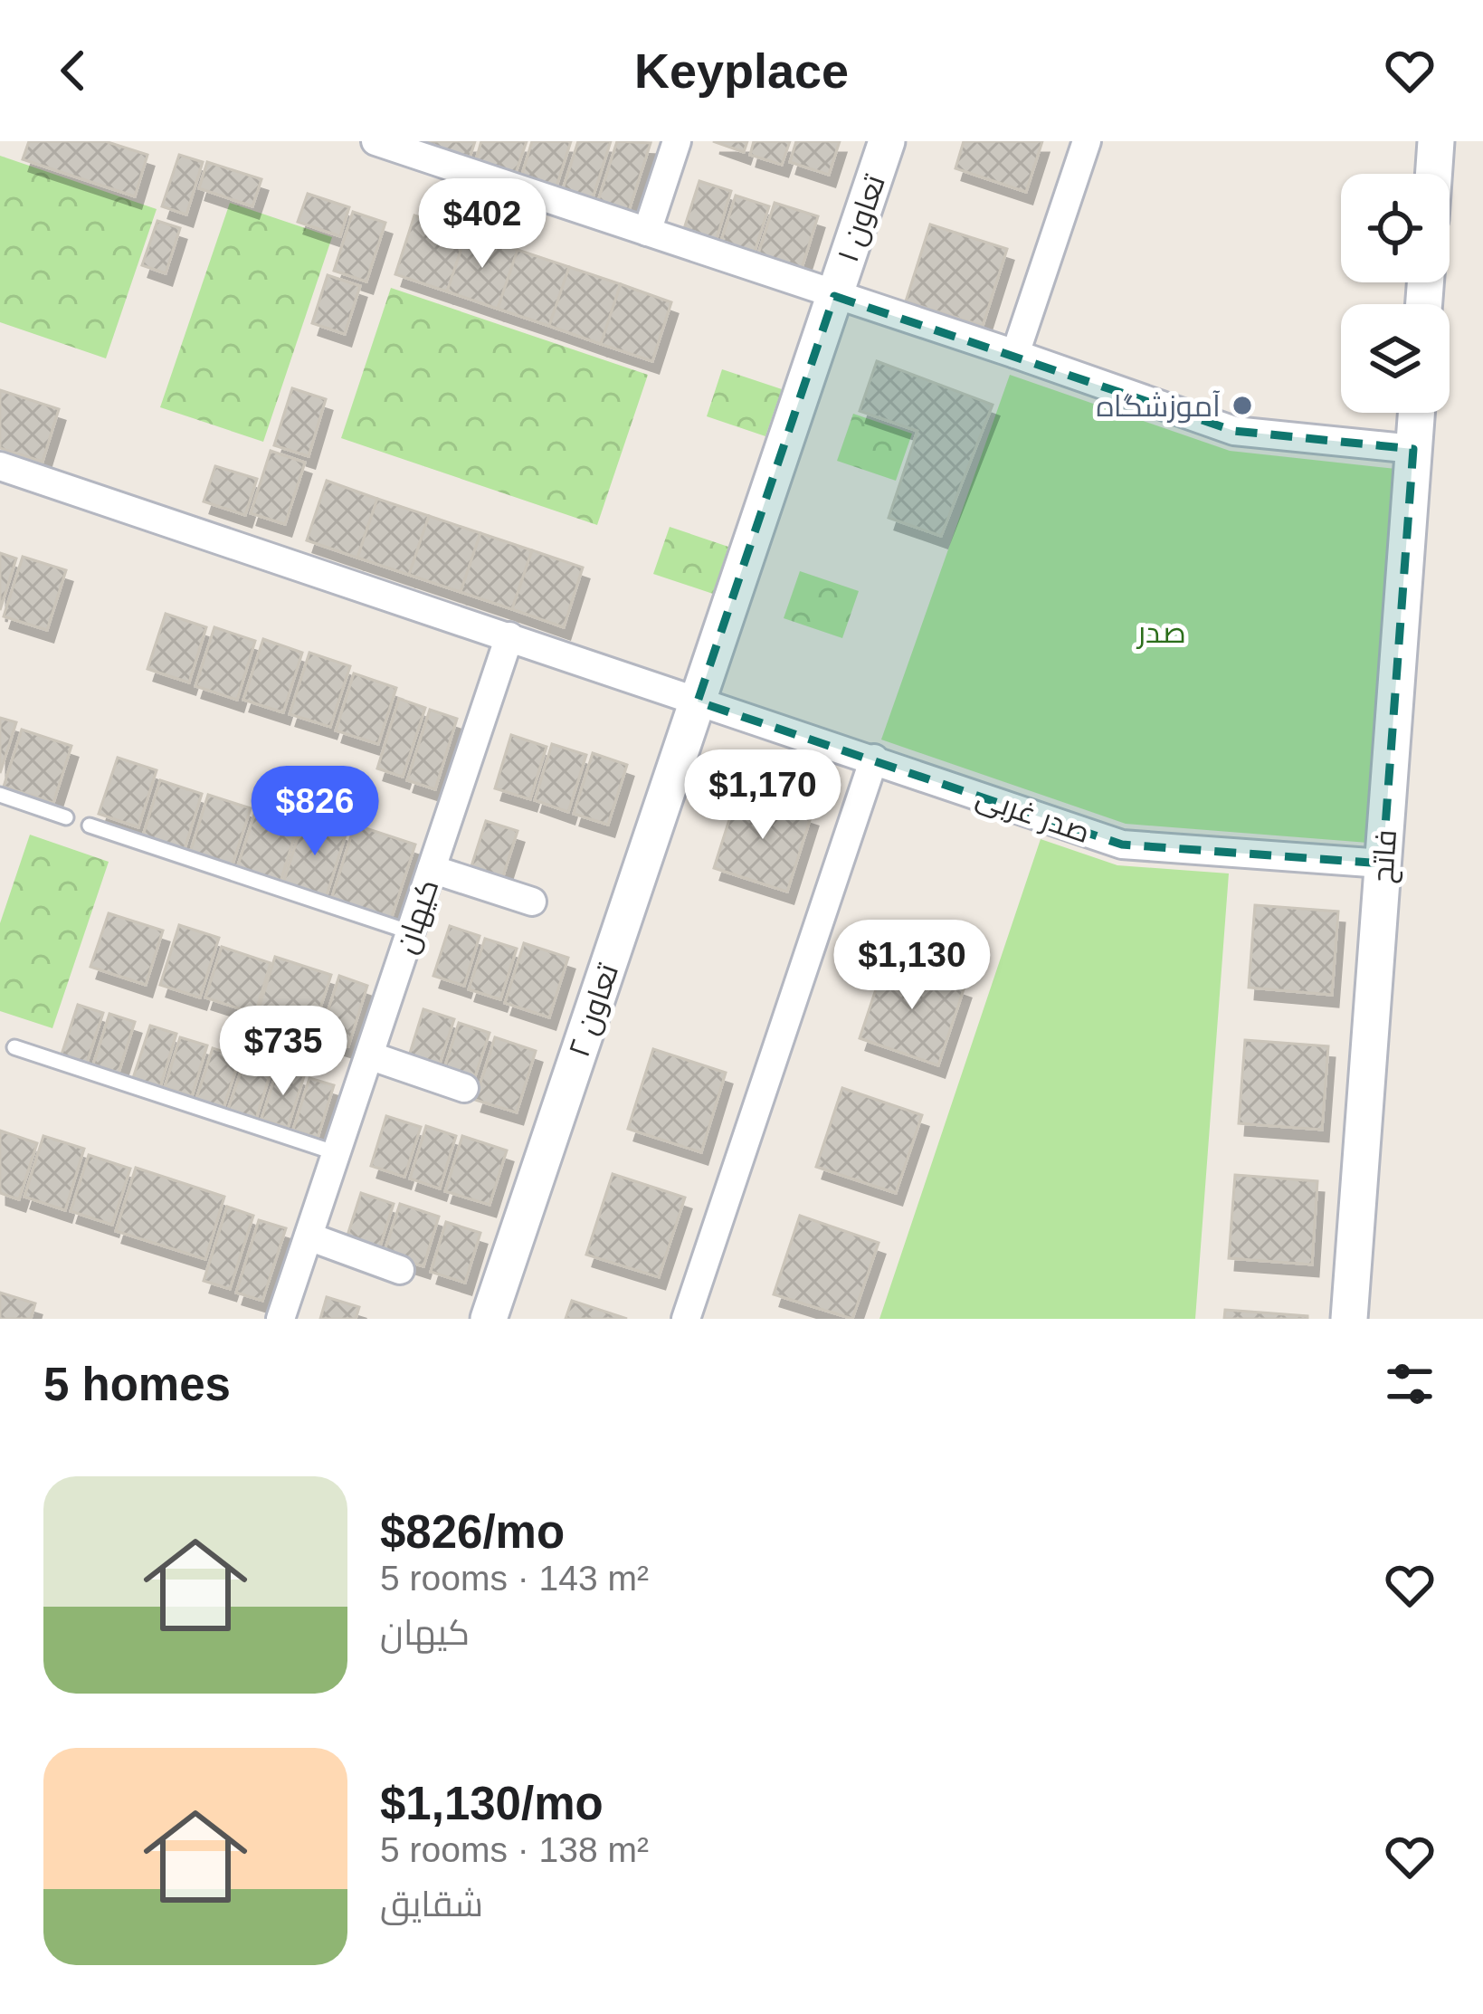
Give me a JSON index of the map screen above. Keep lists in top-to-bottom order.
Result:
{
  "streets": {
    "street": [
      "تعاون ۱",
      "صدر غربی",
      "فاتح",
      "کیهان",
      "تعاون ۲"
    ]
  },
  "crossings": [
    ["تعاون ۱", "صدر غربی"],
    ["تعاون ۱", "تعاون ۲"],
    ["صدر غربی", "فاتح"],
    ["صدر غربی", "کیهان"],
    ["صدر غربی", "تعاون ۲"]
  ],
  "parks": ["صدر"],
  "places": ["آموزشگاه"],
  "page": {
    "header": "Keyplace",
    "price": [
      "$402",
      "$1,170",
      "$826",
      "$1,130",
      "$735"
    ],
    "heading": "5 homes",
    "list": [
      {
        "name": "$826/mo",
        "note": "5 rooms · 143 m² · کیهان"
      },
      {
        "name": "$1,130/mo",
        "note": "5 rooms · 138 m² · شقایق"
      }
    ]
  }
}
